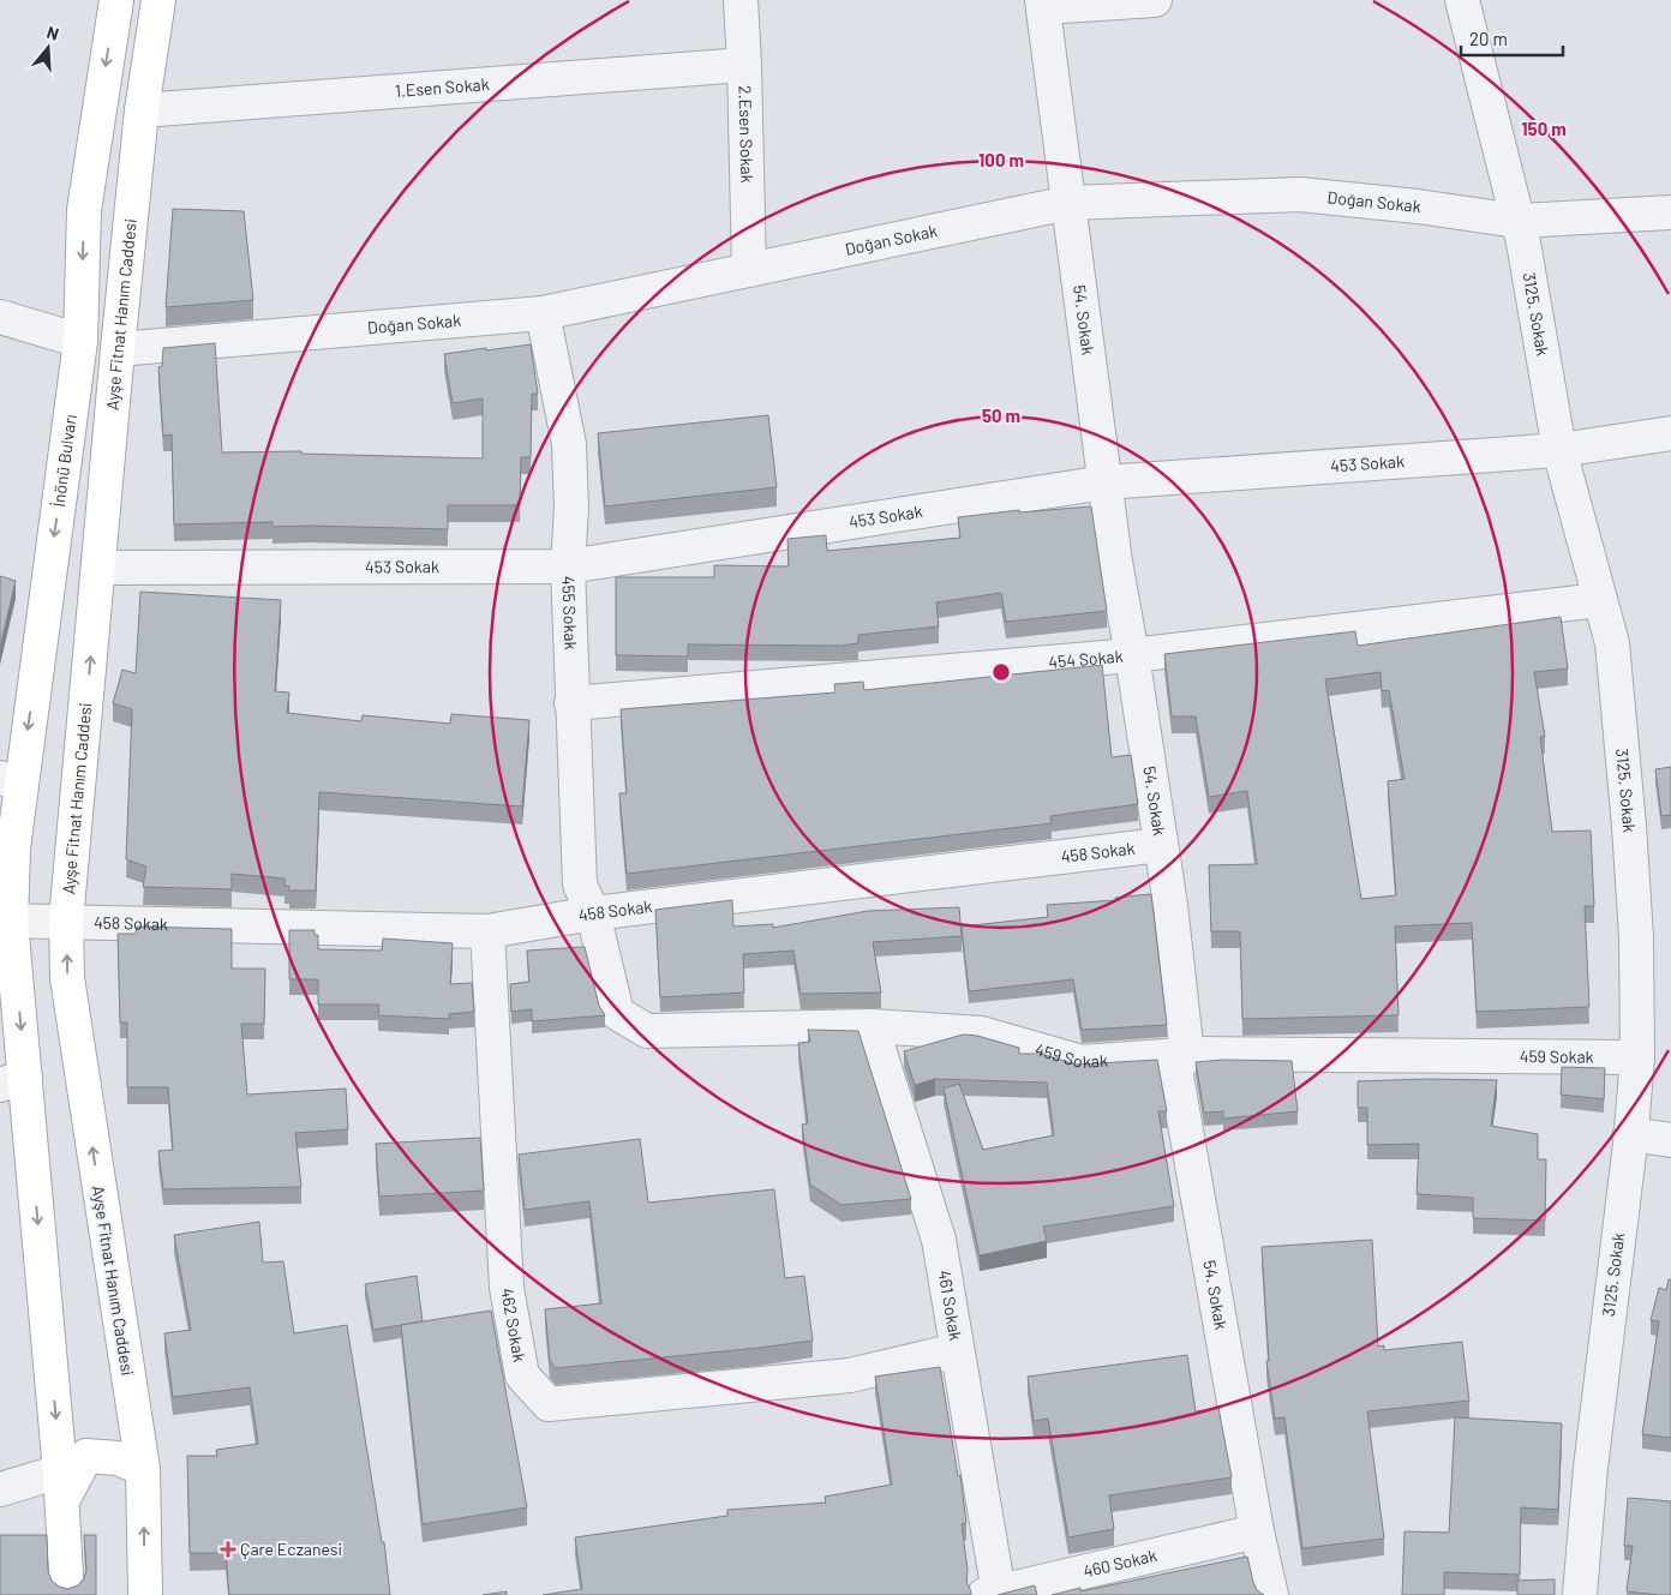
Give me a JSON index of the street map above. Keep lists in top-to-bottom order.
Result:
{
  "streets": {
    "main road": ["Ayşe Fitnat Hanım Caddesi", "İnönü Bulvarı"],
    "street": [
      "1.Esen Sokak",
      "2.Esen Sokak",
      "Doğan Sokak",
      "3125. Sokak",
      "54. Sokak",
      "453 Sokak",
      "455 Sokak",
      "454 Sokak",
      "458 Sokak",
      "459 Sokak",
      "461 Sokak",
      "462 Sokak",
      "460 Sokak"
    ]
  },
  "crossings": [
    ["1.Esen Sokak", "2.Esen Sokak"],
    ["1.Esen Sokak", "Ayşe Fitnat Hanım Caddesi"],
    ["2.Esen Sokak", "Doğan Sokak"],
    ["Doğan Sokak", "3125. Sokak"],
    ["Doğan Sokak", "Ayşe Fitnat Hanım Caddesi"],
    ["Doğan Sokak", "54. Sokak"],
    ["Doğan Sokak", "455 Sokak"],
    ["3125. Sokak", "453 Sokak"],
    ["3125. Sokak", "454 Sokak"],
    ["3125. Sokak", "459 Sokak"],
    ["Ayşe Fitnat Hanım Caddesi", "453 Sokak"],
    ["Ayşe Fitnat Hanım Caddesi", "458 Sokak"],
    ["54. Sokak", "453 Sokak"],
    ["54. Sokak", "454 Sokak"],
    ["54. Sokak", "458 Sokak"],
    ["54. Sokak", "459 Sokak"],
    ["54. Sokak", "460 Sokak"],
    ["İnönü Bulvarı", "458 Sokak"],
    ["453 Sokak", "455 Sokak"],
    ["455 Sokak", "454 Sokak"],
    ["455 Sokak", "458 Sokak"],
    ["455 Sokak", "459 Sokak"],
    ["458 Sokak", "459 Sokak"],
    ["458 Sokak", "462 Sokak"],
    ["459 Sokak", "461 Sokak"],
    ["461 Sokak", "462 Sokak"],
    ["461 Sokak", "460 Sokak"]
  ],
  "one_way": ["İnönü Bulvarı"],
  "places": {
    "health": ["Çare Eczanesi"]
  },
  "scale_bar": "20 m",
  "north": "top",
  "rings": ["150 m", "100 m", "50 m"]
}
